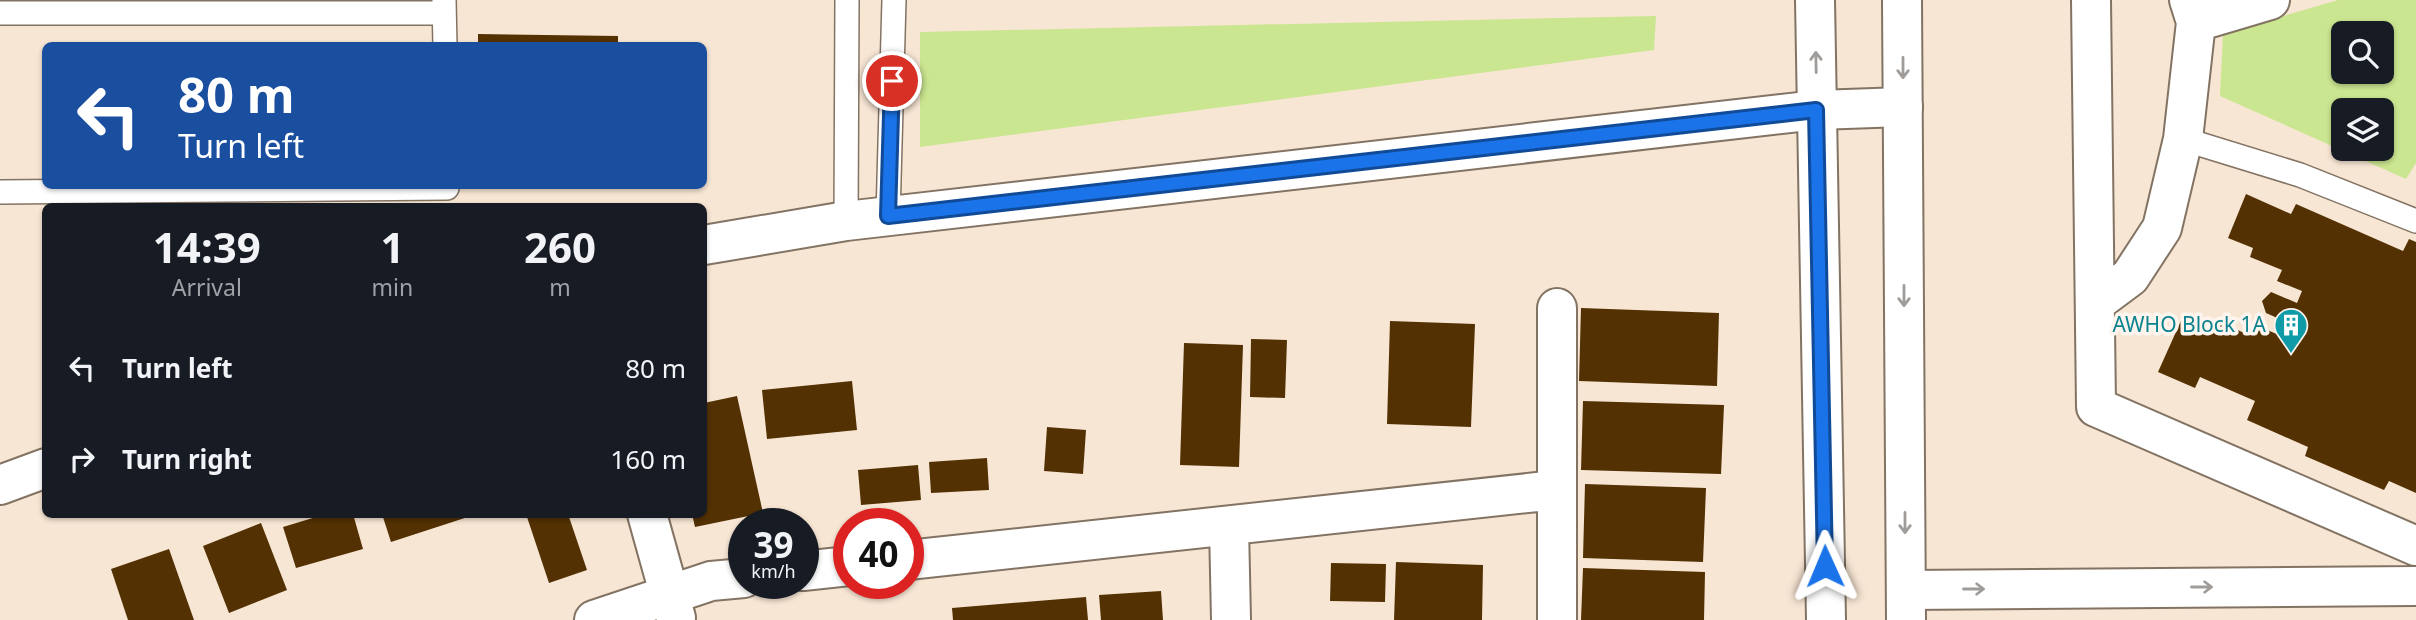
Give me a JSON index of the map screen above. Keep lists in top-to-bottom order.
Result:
{
  "places": {
    "building": ["AWHO Block 1A"]
  },
  "page": {
    "turn": ["80 m", "Turn left"],
    "eta": [
      "14:39",
      "Arrival",
      "1",
      "min",
      "260",
      "m"
    ],
    "list": [
      {
        "name": "Turn left",
        "value": "80 m"
      },
      {
        "name": "Turn right",
        "value": "160 m"
      }
    ],
    "speed": "39 km/h",
    "limit": "40"
  }
}
